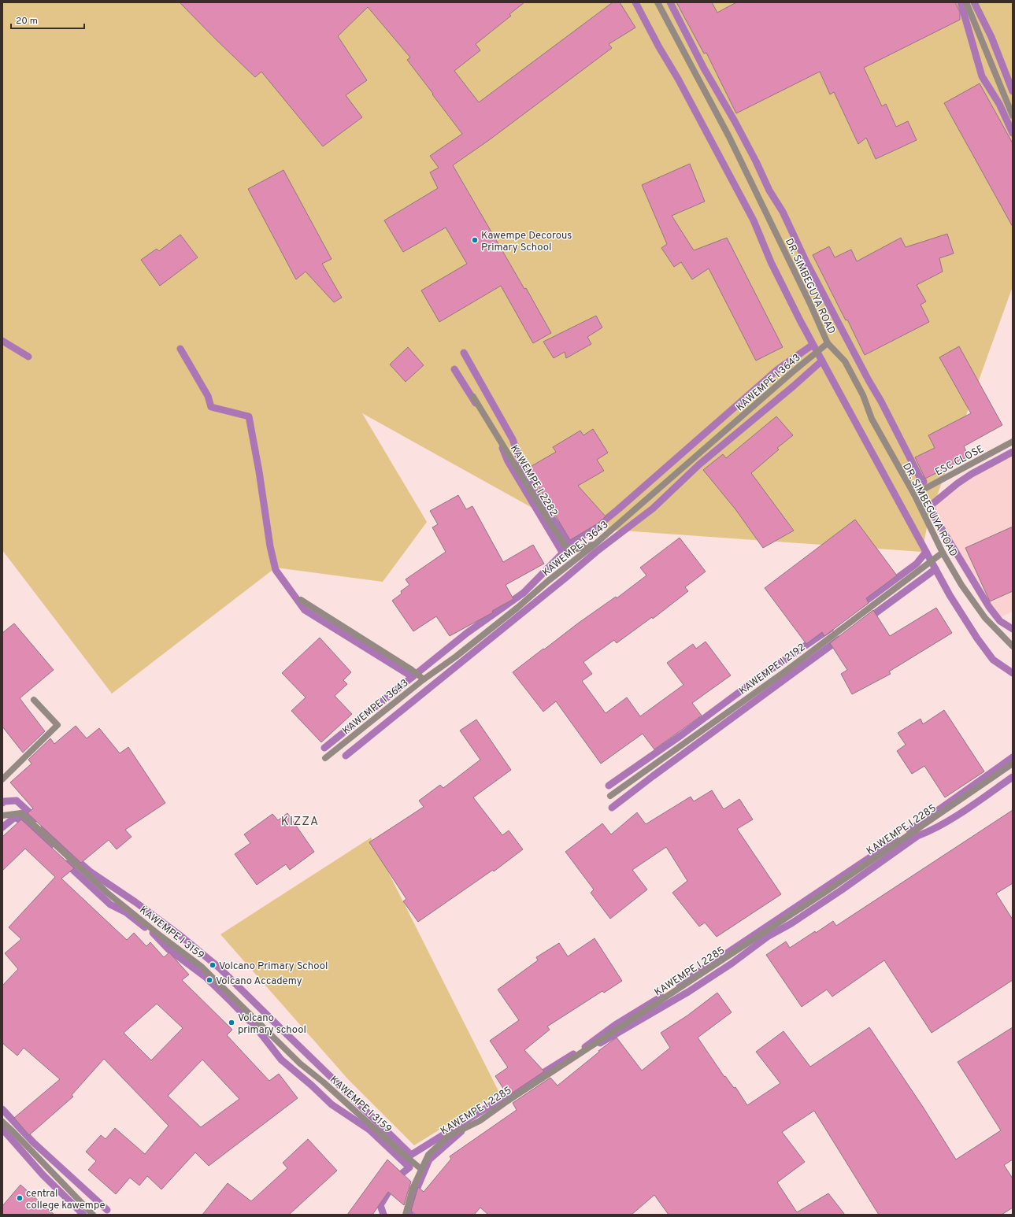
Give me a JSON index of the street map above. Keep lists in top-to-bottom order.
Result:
{
  "streets": {
    "street": [
      "DR. SIMBEGUYA ROAD",
      "KAWEMPE I 3643",
      "ESC CLOSE",
      "KAWEMPE I 2282",
      "KAWEMPE I 2192",
      "KAWEMPE I 2285",
      "KAWEMPE I 3159"
    ]
  },
  "crossings": [
    ["DR. SIMBEGUYA ROAD", "KAWEMPE I 3643"],
    ["DR. SIMBEGUYA ROAD", "ESC CLOSE"],
    ["DR. SIMBEGUYA ROAD", "KAWEMPE I 2192"],
    ["KAWEMPE I 3643", "KAWEMPE I 2282"],
    ["KAWEMPE I 2285", "KAWEMPE I 3159"]
  ],
  "districts": ["KIZZA"],
  "places": [
    "Kawempe Decorous Primary School",
    "Volcano Primary School",
    "Volcano Accademy",
    "Volcano primary school",
    "central college kawempe"
  ],
  "scale_bar": "20 m"
}
